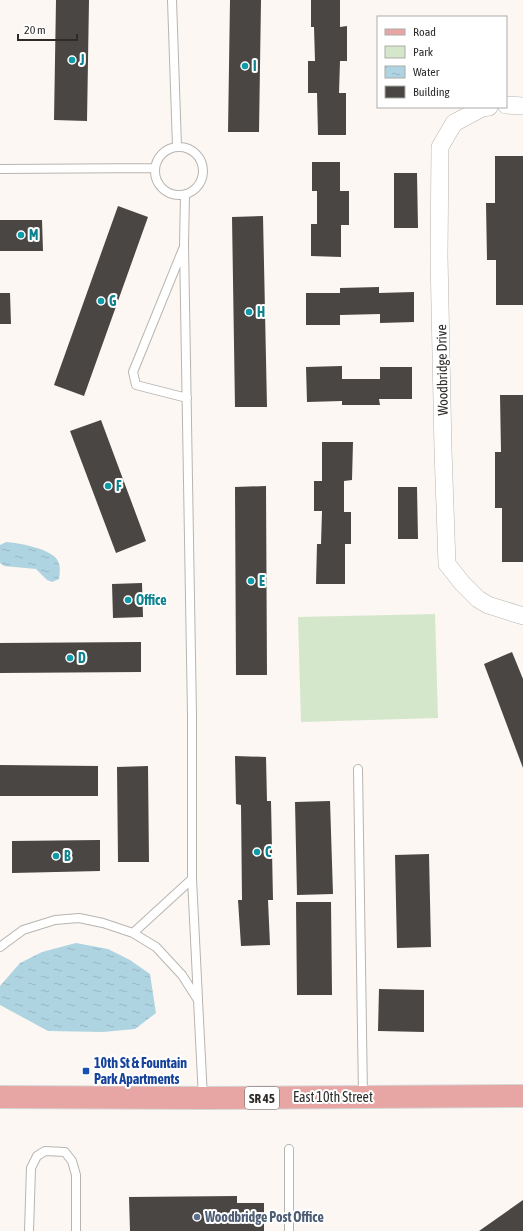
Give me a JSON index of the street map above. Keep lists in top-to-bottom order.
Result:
{
  "streets": {
    "main road": ["East 10th Street", "SR 45"],
    "street": ["Woodbridge Drive"]
  },
  "places": {
    "other": [
      "J",
      "I",
      "M",
      "G",
      "H",
      "F",
      "E",
      "Office",
      "D",
      "C",
      "B",
      "Woodbridge Post Office"
    ],
    "transit": ["10th St & Fountain Park Apartments"]
  },
  "legend": [
    "Road",
    "Park",
    "Water",
    "Building"
  ],
  "scale_bar": "20 m"
}
